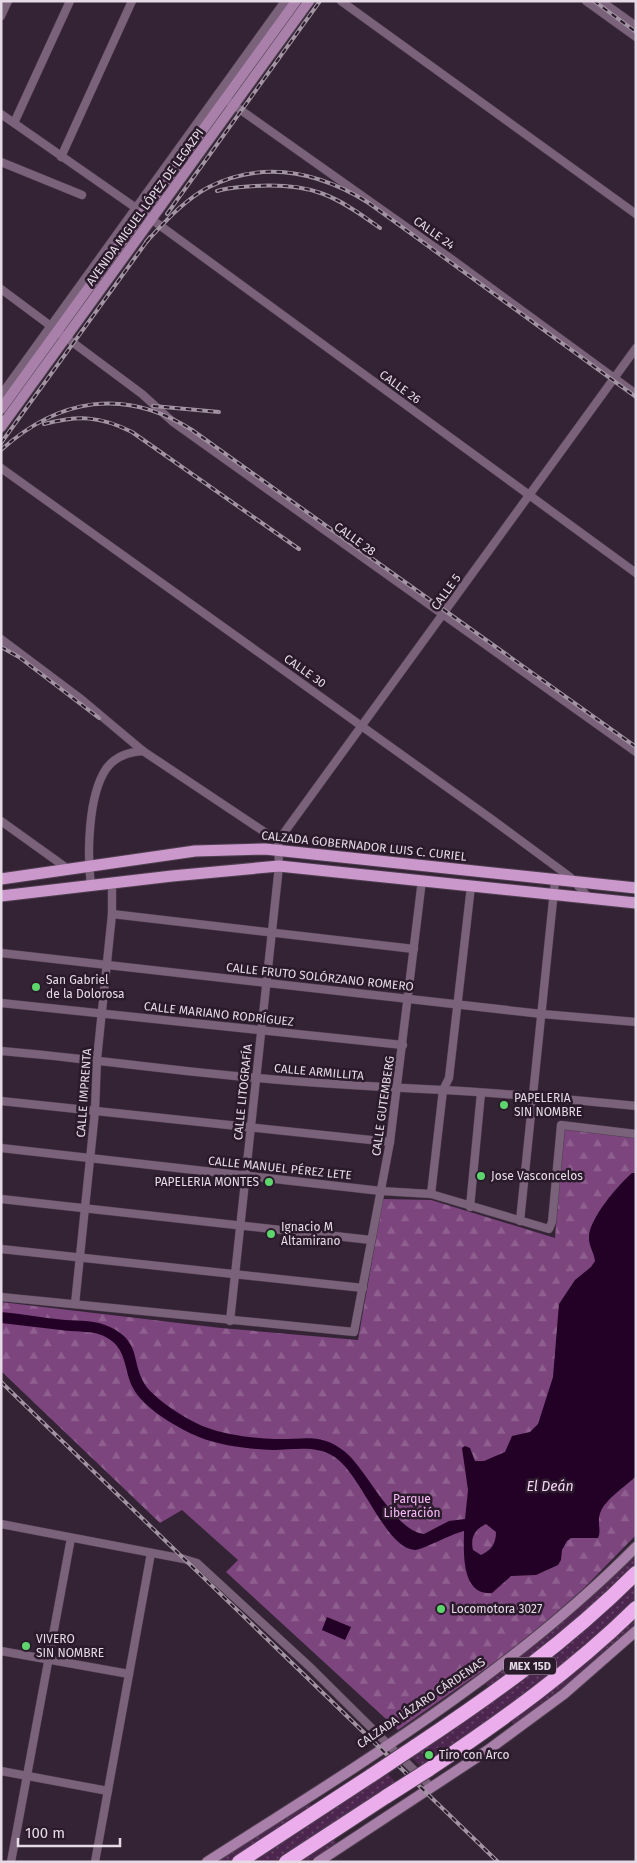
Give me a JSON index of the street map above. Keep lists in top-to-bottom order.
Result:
{
  "streets": {
    "highway": ["MEX 15D"],
    "main road": ["AVENIDA MIGUEL LÓPEZ DE LEGAZPI", "CALZADA GOBERNADOR LUIS C. CURIEL", "CALZADA LÁZARO CÁRDENAS"],
    "street": [
      "CALLE 24",
      "CALLE 26",
      "CALLE 28",
      "CALLE 5",
      "CALLE 30",
      "CALLE FRUTO SOLÓRZANO ROMERO",
      "CALLE MARIANO RODRÍGUEZ",
      "CALLE ARMILLITA",
      "CALLE LITOGRAFÍA",
      "CALLE IMPRENTA",
      "CALLE GUTEMBERG",
      "CALLE MANUEL PÉREZ LETE"
    ]
  },
  "crossings": [
    ["AVENIDA MIGUEL LÓPEZ DE LEGAZPI", "CALLE 24"],
    ["AVENIDA MIGUEL LÓPEZ DE LEGAZPI", "CALLE 26"],
    ["AVENIDA MIGUEL LÓPEZ DE LEGAZPI", "CALLE 28"],
    ["CALLE 24", "CALLE 5"],
    ["CALLE 26", "CALLE 5"],
    ["CALLE 28", "CALLE 5"],
    ["CALLE 5", "CALLE 30"],
    ["CALLE 5", "CALZADA GOBERNADOR LUIS C. CURIEL"],
    ["CALLE 5", "CALLE LITOGRAFÍA"],
    ["CALLE 30", "CALZADA GOBERNADOR LUIS C. CURIEL"],
    ["CALZADA GOBERNADOR LUIS C. CURIEL", "CALLE LITOGRAFÍA"],
    ["CALLE FRUTO SOLÓRZANO ROMERO", "CALLE LITOGRAFÍA"],
    ["CALLE FRUTO SOLÓRZANO ROMERO", "CALLE IMPRENTA"],
    ["CALLE FRUTO SOLÓRZANO ROMERO", "CALLE GUTEMBERG"],
    ["CALLE MARIANO RODRÍGUEZ", "CALLE LITOGRAFÍA"],
    ["CALLE MARIANO RODRÍGUEZ", "CALLE IMPRENTA"],
    ["CALLE MARIANO RODRÍGUEZ", "CALLE GUTEMBERG"],
    ["CALLE ARMILLITA", "CALLE LITOGRAFÍA"],
    ["CALLE ARMILLITA", "CALLE IMPRENTA"],
    ["CALLE ARMILLITA", "CALLE GUTEMBERG"],
    ["CALLE LITOGRAFÍA", "CALLE GUTEMBERG"],
    ["CALLE LITOGRAFÍA", "CALLE MANUEL PÉREZ LETE"],
    ["CALLE IMPRENTA", "CALLE MANUEL PÉREZ LETE"],
    ["CALLE GUTEMBERG", "CALLE MANUEL PÉREZ LETE"]
  ],
  "water": ["El Deán"],
  "parks": ["Parque Liberación"],
  "places": [
    "San Gabriel de la Dolorosa",
    "PAPELERIA SIN NOMBRE",
    "Jose Vasconcelos",
    "PAPELERIA MONTES",
    "Ignacio M Altamirano",
    "Locomotora 3027",
    "VIVERO SIN NOMBRE",
    "Tiro con Arco"
  ],
  "scale_bar": "100 m"
}
